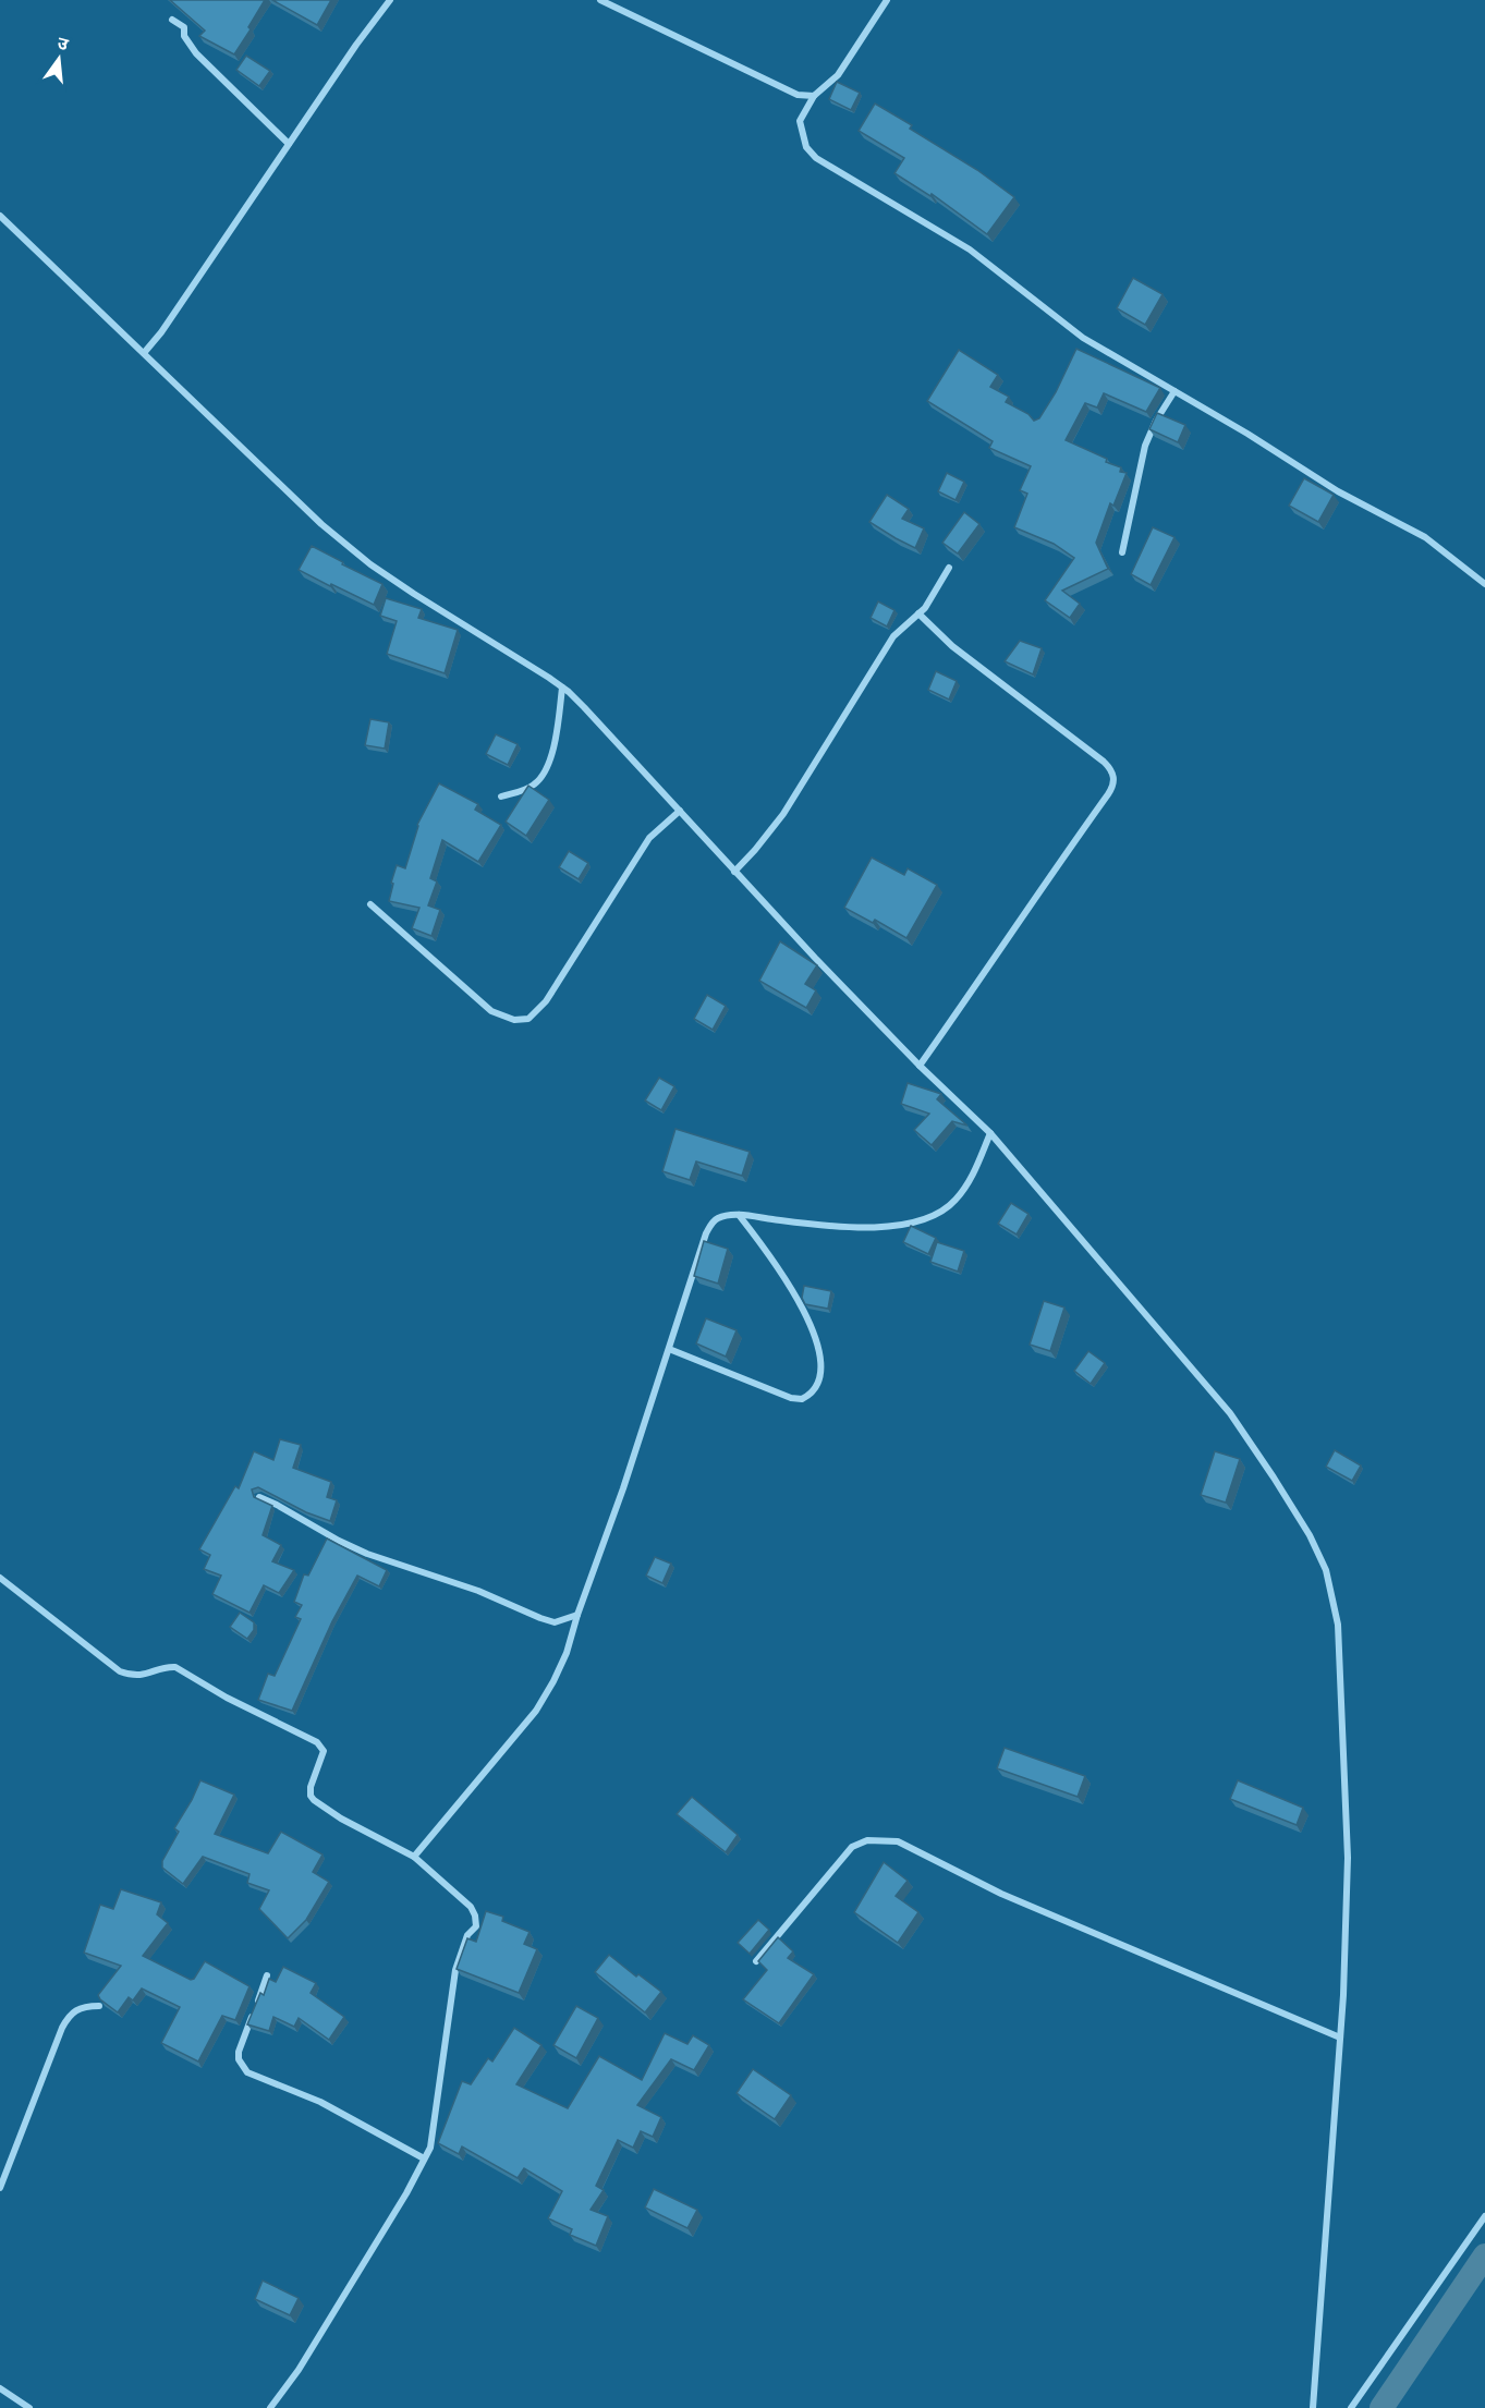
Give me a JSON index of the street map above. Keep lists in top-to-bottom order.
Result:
{
  "north": "top"
}
